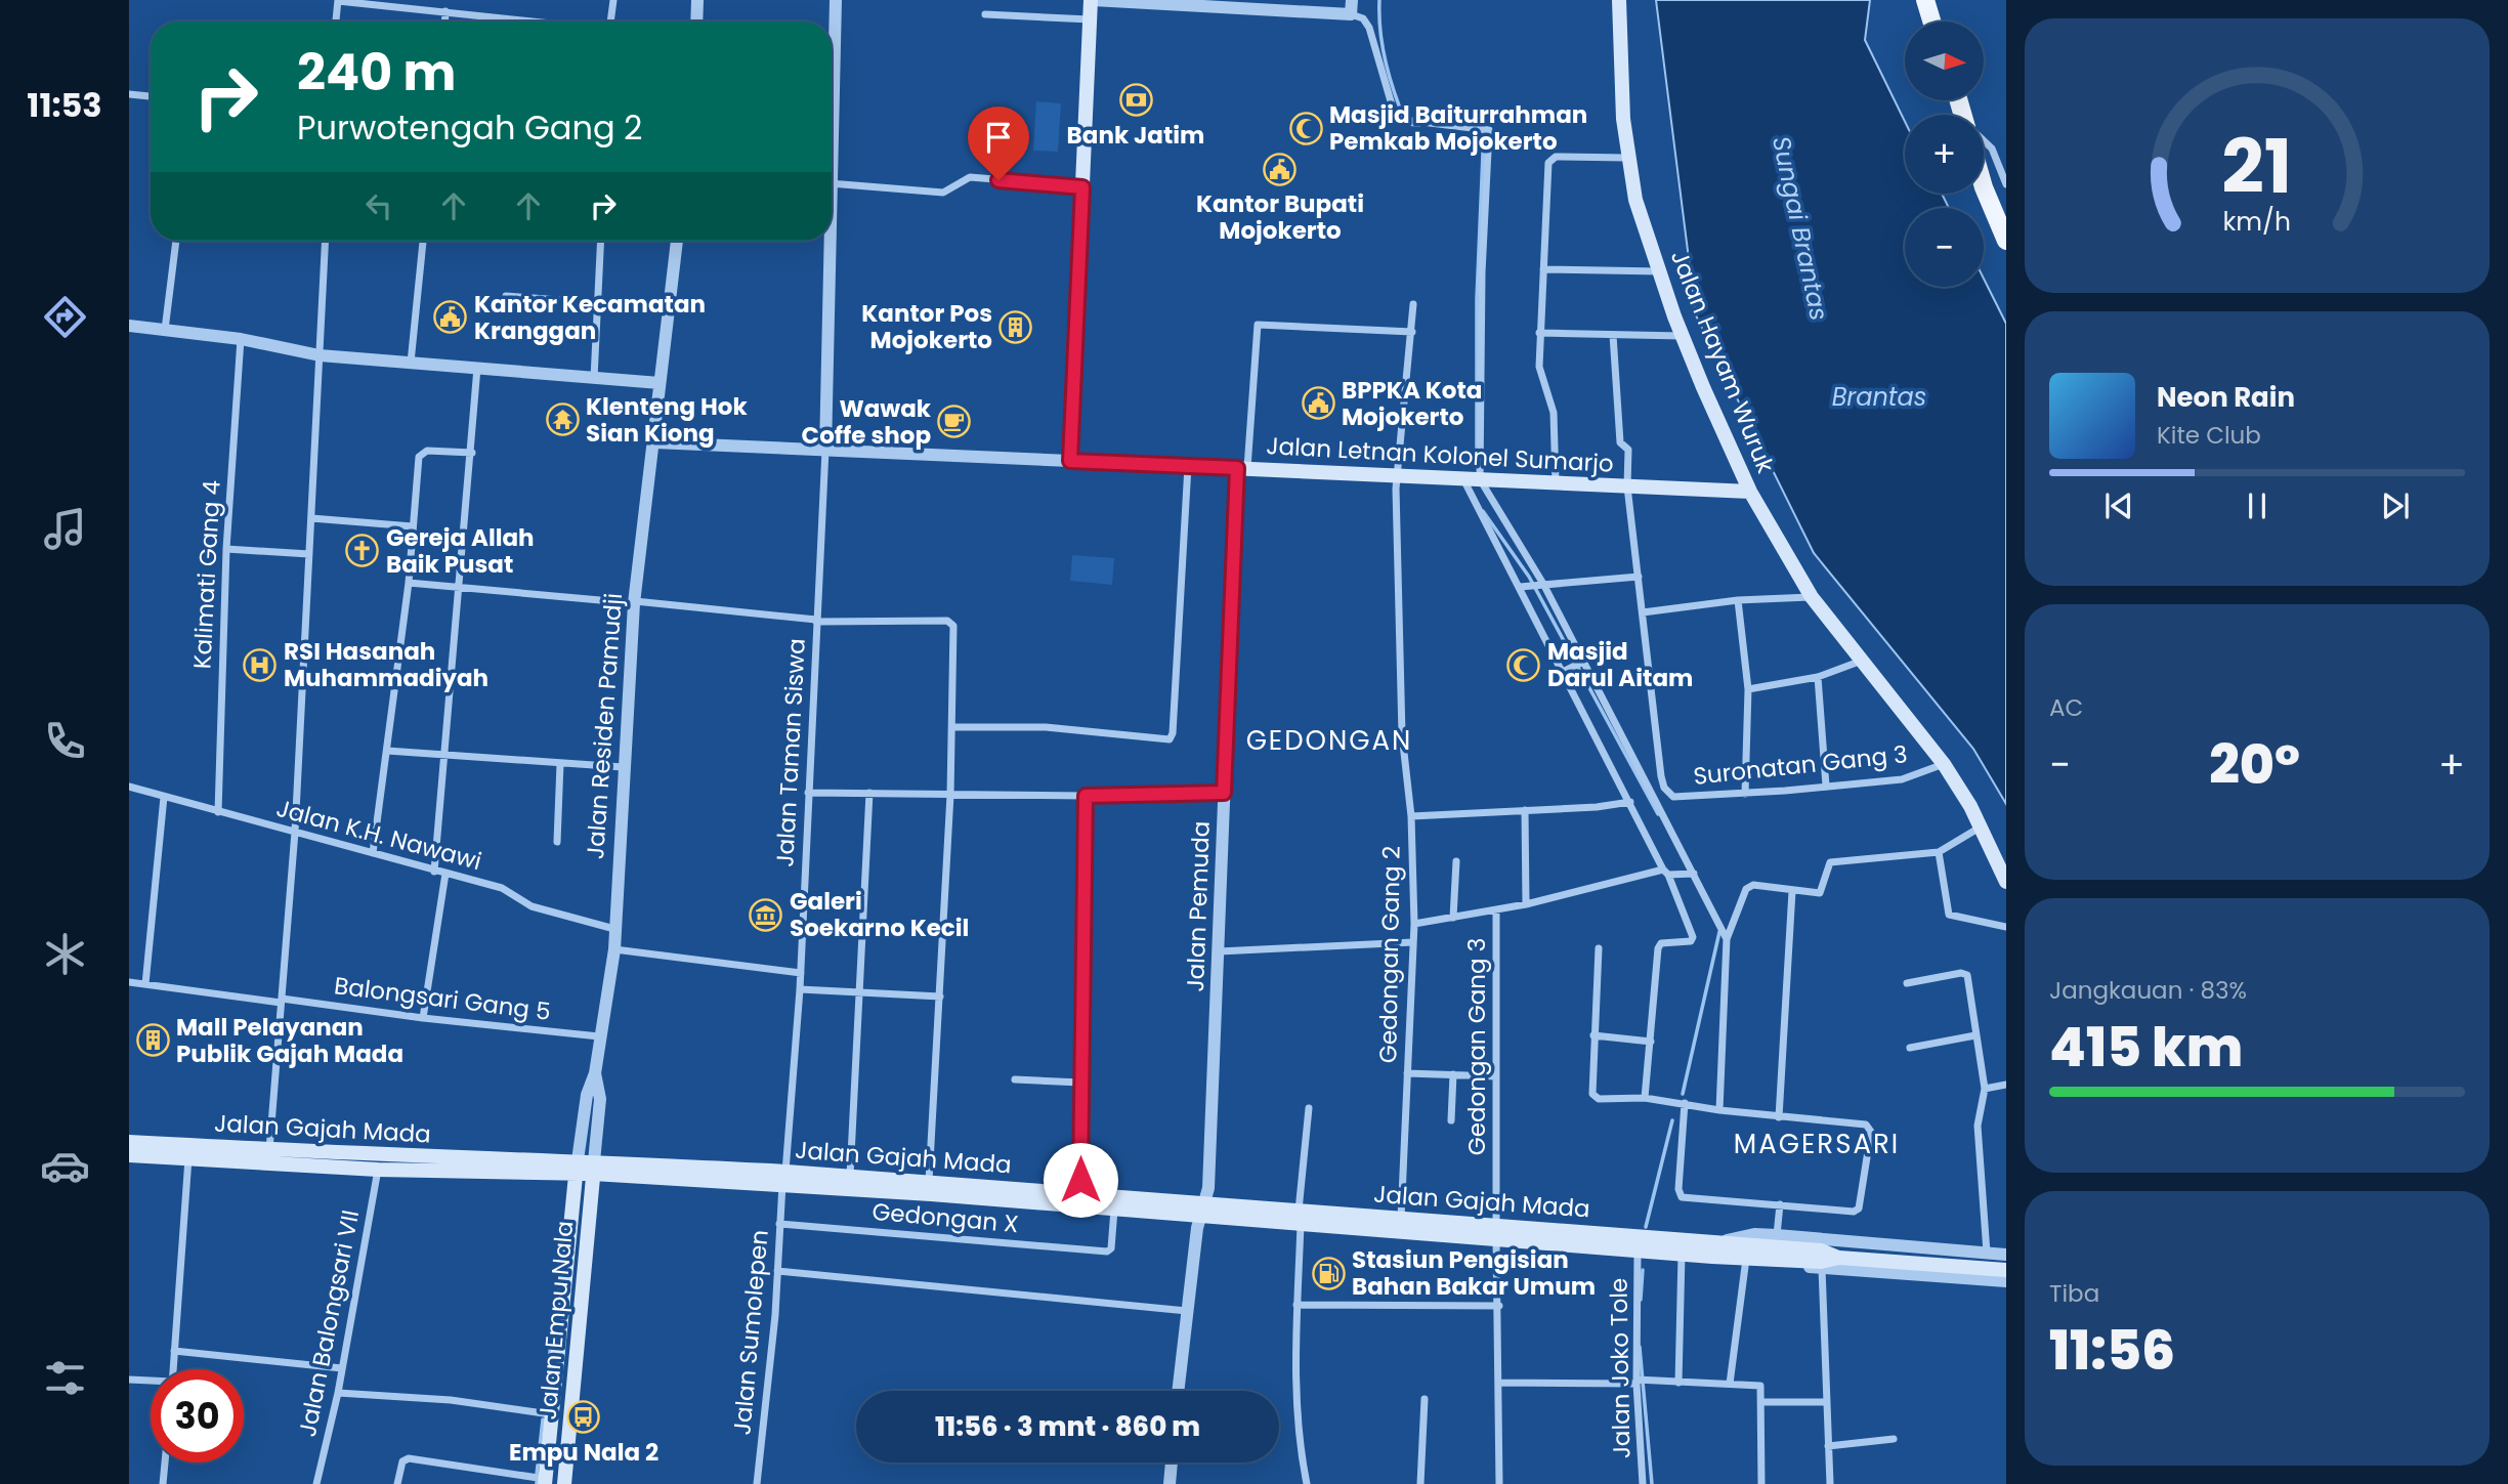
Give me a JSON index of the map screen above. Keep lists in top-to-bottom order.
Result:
{
  "streets": {
    "main road": [
      "Jalan Hayam Wuruk",
      "Jalan Letnan Kolonel Sumarjo",
      "Jalan Gajah Mada",
      "Jalan Empu Nala"
    ],
    "street": [
      "Kalimati Gang 4",
      "Jalan Residen Pamudji",
      "Jalan Taman Siswa",
      "Suronatan Gang 3",
      "Jalan K.H. Nawawi",
      "Jalan Pemuda",
      "Gedongan Gang 2",
      "Balongsari Gang 5",
      "Gedongan Gang 3",
      "Gedongan X",
      "Jalan Balongsari VII",
      "Jalan Sumolepen",
      "Jalan Joko Tole"
    ]
  },
  "crossings": [
    ["Jalan Hayam Wuruk", "Jalan Letnan Kolonel Sumarjo"],
    ["Jalan Hayam Wuruk", "Suronatan Gang 3"],
    ["Jalan Letnan Kolonel Sumarjo", "Jalan Residen Pamudji"],
    ["Jalan Letnan Kolonel Sumarjo", "Jalan Taman Siswa"],
    ["Jalan Letnan Kolonel Sumarjo", "Suronatan Gang 3"],
    ["Jalan Letnan Kolonel Sumarjo", "Jalan Pemuda"],
    ["Jalan Letnan Kolonel Sumarjo", "Gedongan Gang 2"],
    ["Kalimati Gang 4", "Jalan K.H. Nawawi"],
    ["Jalan Residen Pamudji", "Jalan K.H. Nawawi"],
    ["Jalan Residen Pamudji", "Balongsari Gang 5"],
    ["Jalan Residen Pamudji", "Jalan Gajah Mada"],
    ["Jalan Residen Pamudji", "Jalan Empu Nala"],
    ["Jalan Taman Siswa", "Jalan Gajah Mada"],
    ["Jalan Taman Siswa", "Jalan Sumolepen"],
    ["Jalan Pemuda", "Jalan Gajah Mada"],
    ["Gedongan Gang 2", "Jalan Gajah Mada"],
    ["Gedongan Gang 3", "Jalan Gajah Mada"],
    ["Jalan Gajah Mada", "Gedongan X"],
    ["Jalan Gajah Mada", "Jalan Empu Nala"],
    ["Jalan Gajah Mada", "Jalan Balongsari VII"],
    ["Jalan Gajah Mada", "Jalan Sumolepen"],
    ["Jalan Gajah Mada", "Jalan Joko Tole"],
    ["Gedongan X", "Jalan Sumolepen"]
  ],
  "districts": ["GEDONGAN", "MAGERSARI"],
  "water": ["Sungai Brantas", "Brantas"],
  "places": {
    "bank": ["Bank Jatim"],
    "mosque": ["Masjid Baiturrahman Pemkab Mojokerto", "Masjid Darul Aitam"],
    "public building": ["Kantor Bupati Mojokerto", "Kantor Kecamatan Kranggan", "BPPKA Kota Mojokerto"],
    "building": ["Kantor Pos Mojokerto", "Mall Pelayanan Publik Gajah Mada"],
    "temple": ["Klenteng Hok Sian Kiong"],
    "cafe": ["Wawak Coffe shop"],
    "church": ["Gereja Allah Baik Pusat"],
    "hospital": ["RSI Hasanah Muhammadiyah"],
    "museum": ["Galeri Soekarno Kecil"],
    "fuel station": ["Stasiun Pengisian Bahan Bakar Umum"],
    "bus stop": ["Empu Nala 2"]
  },
  "north": "right",
  "page": {
    "tabs": "11:53",
    "map_buttons": ["+", "−"],
    "turn": ["240 m", "Purwotengah Gang 2"],
    "song": ["Neon Rain", "Kite Club"],
    "tile": [
      "AC",
      ["Jangkauan · 83%", "415 km"],
      ["Tiba", "11:56"]
    ],
    "heat": ["−", "20°", "+"],
    "limit": "30",
    "trip": "11:56 · 3 mnt · 860 m",
    "gauge": ["21", "km/h"]
  }
}
